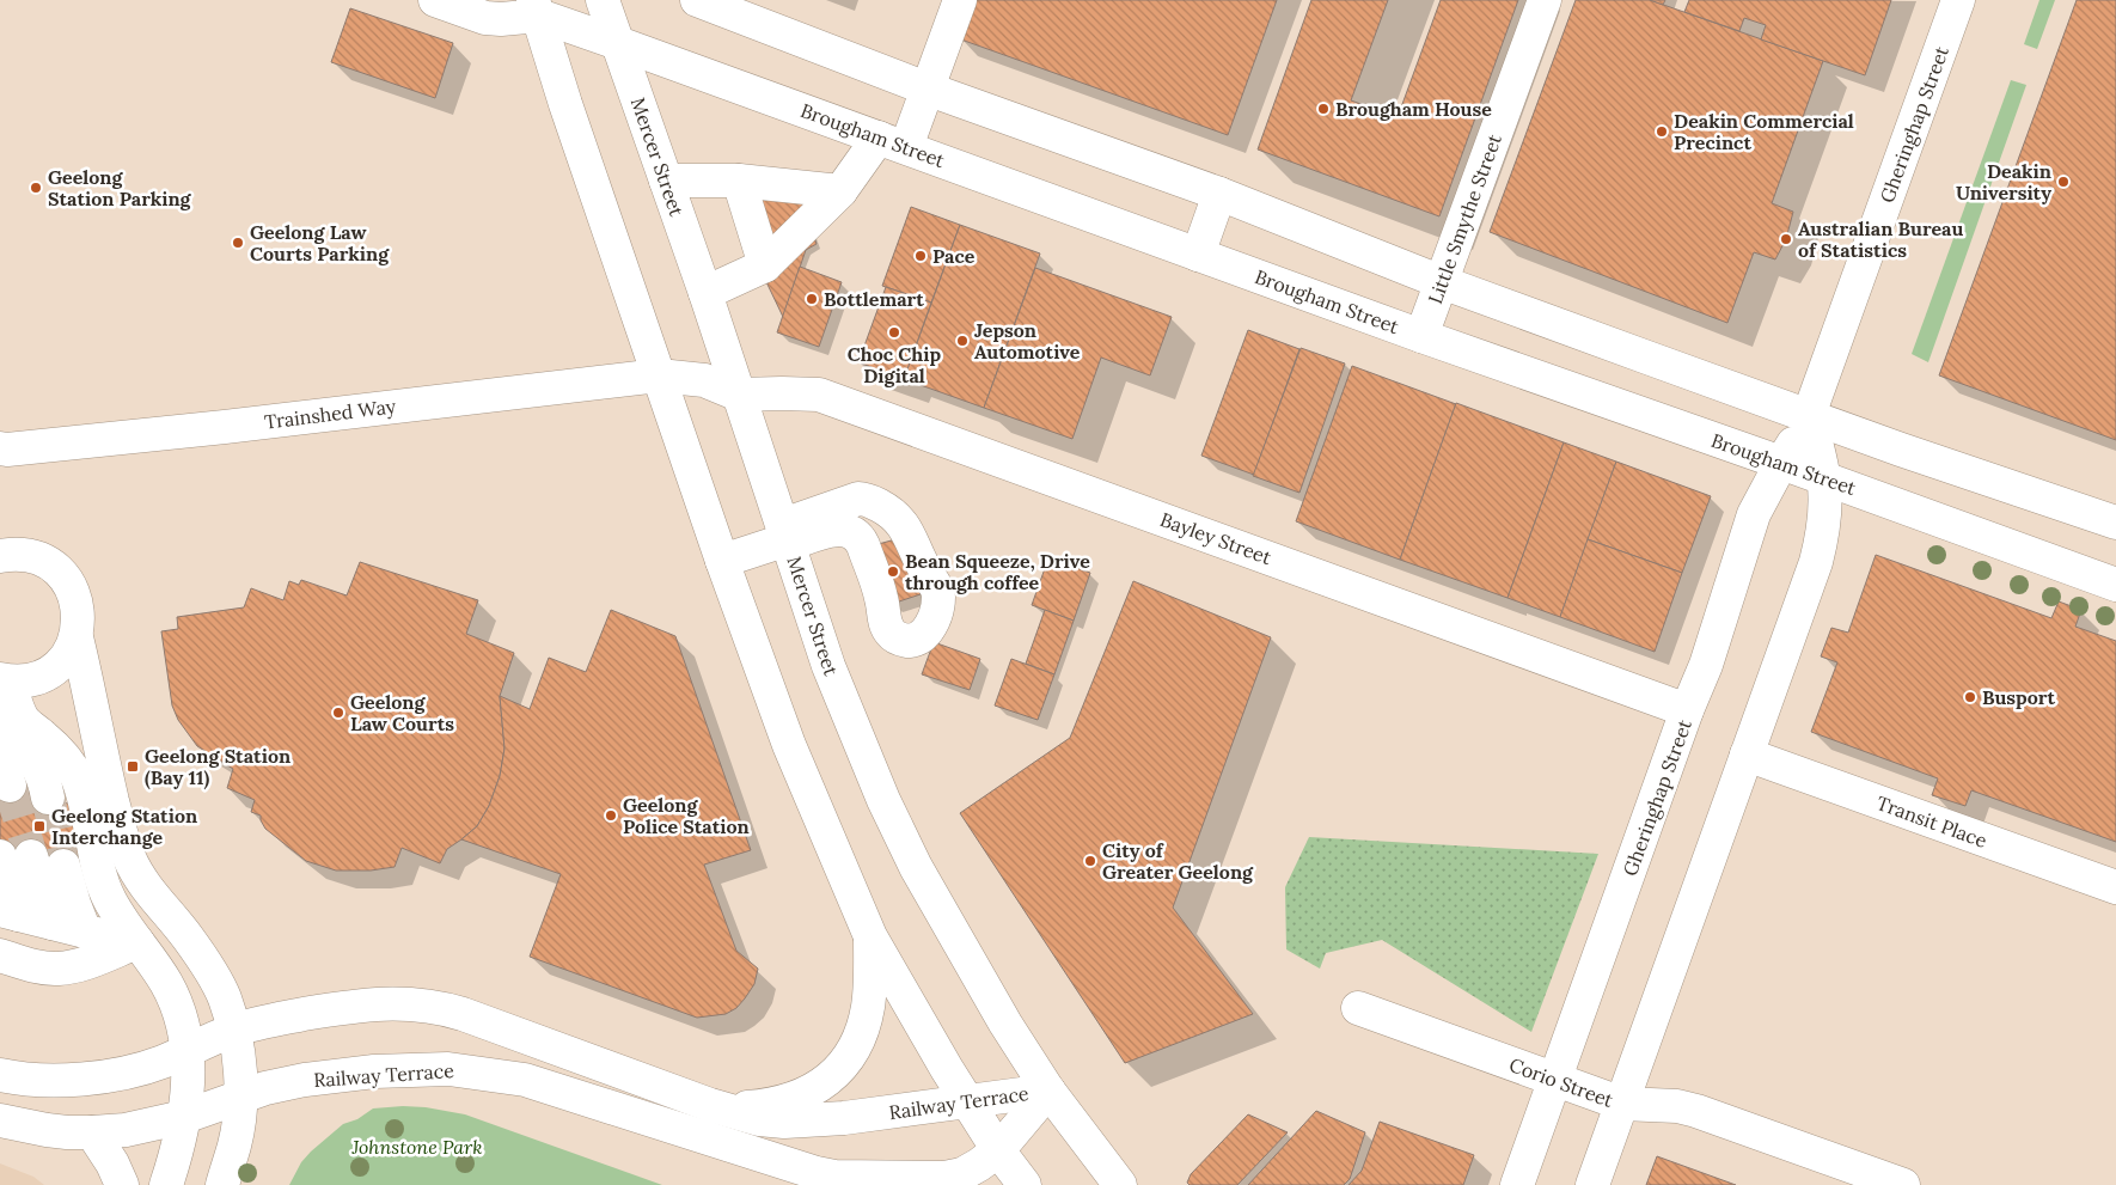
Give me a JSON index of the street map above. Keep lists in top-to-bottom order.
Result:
{
  "streets": {
    "street": [
      "Gheringhap Street",
      "Brougham Street",
      "Mercer Street",
      "Little Smythe Street",
      "Trainshed Way",
      "Bayley Street",
      "Transit Place",
      "Railway Terrace",
      "Corio Street"
    ]
  },
  "crossings": [
    ["Gheringhap Street", "Brougham Street"],
    ["Gheringhap Street", "Bayley Street"],
    ["Gheringhap Street", "Transit Place"],
    ["Gheringhap Street", "Corio Street"],
    ["Brougham Street", "Mercer Street"],
    ["Brougham Street", "Little Smythe Street"],
    ["Mercer Street", "Trainshed Way"],
    ["Mercer Street", "Bayley Street"],
    ["Mercer Street", "Railway Terrace"],
    ["Trainshed Way", "Bayley Street"]
  ],
  "parks": ["Johnstone Park"],
  "places": {
    "other": [
      "Brougham House",
      "Deakin Commercial Precinct",
      "Deakin University",
      "Geelong Station Parking",
      "Australian Bureau of Statistics",
      "Geelong Law Courts Parking",
      "Pace",
      "Bottlemart",
      "Choc Chip Digital",
      "Jepson Automotive",
      "Bean Squeeze, Drive through coffee",
      "Busport",
      "Geelong Law Courts",
      "Geelong Police Station",
      "City of Greater Geelong"
    ],
    "transit": ["Geelong Station (Bay 11)", "Geelong Station Interchange"]
  }
}
